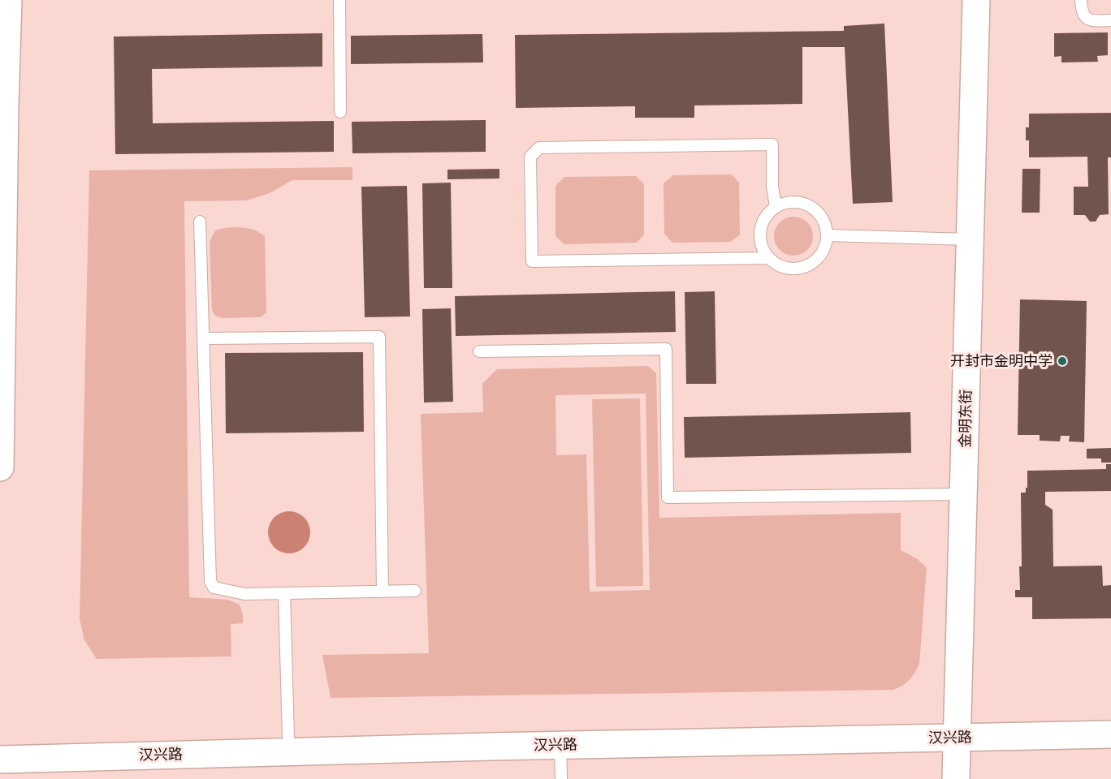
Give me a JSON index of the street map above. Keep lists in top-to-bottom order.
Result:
{
  "streets": {
    "street": ["金明东街", "汉兴路"]
  },
  "crossings": [
    ["金明东街", "汉兴路"]
  ],
  "places": ["开封市金明中学"]
}
